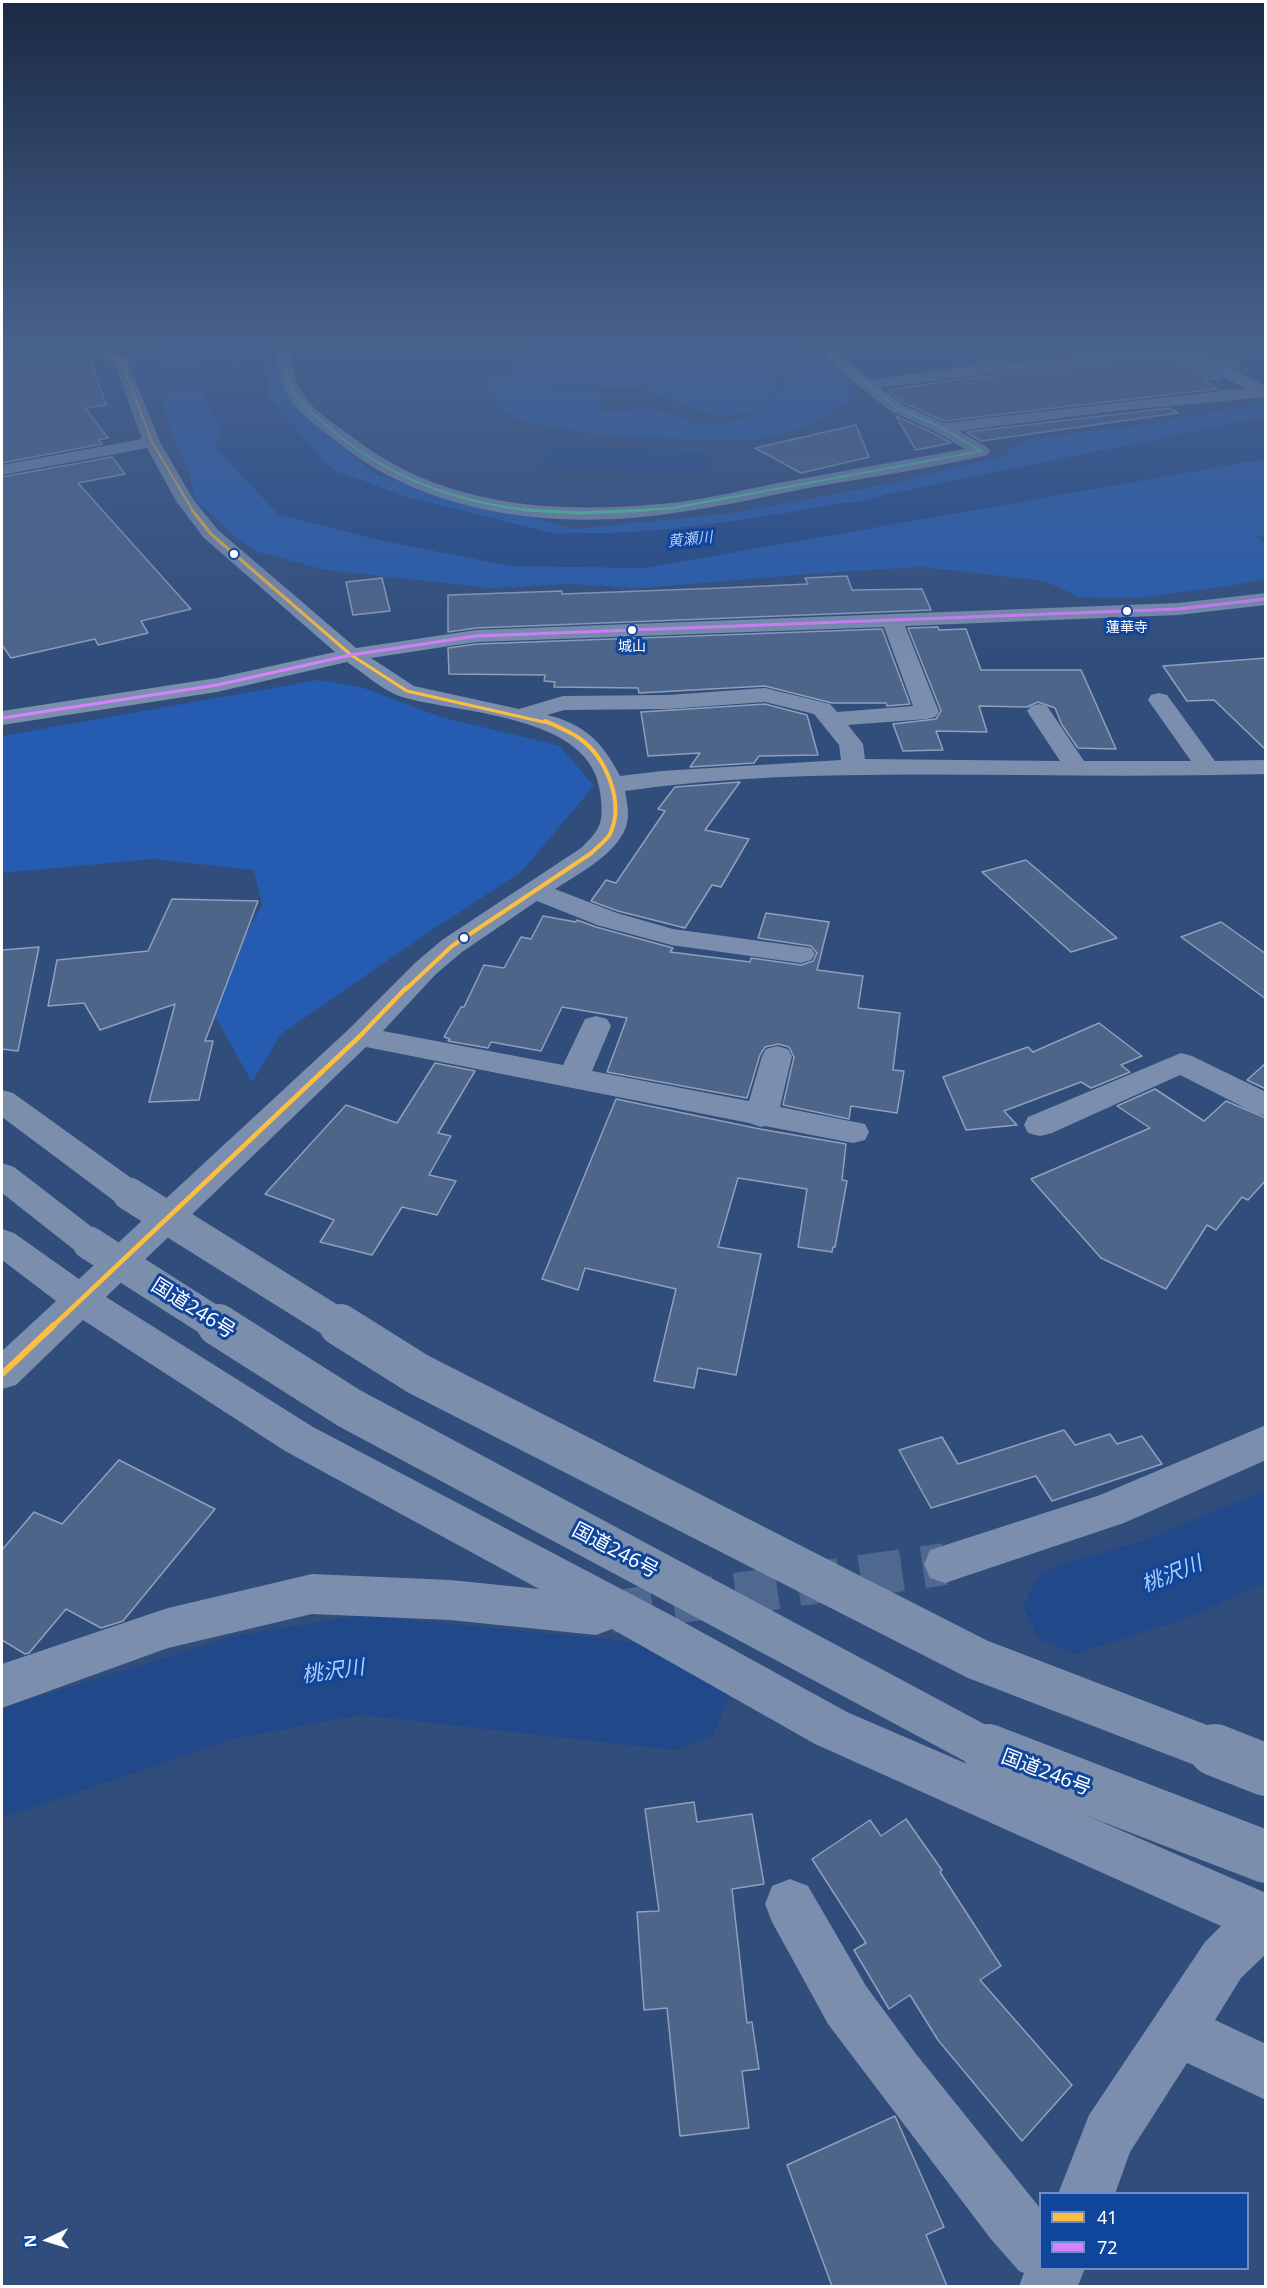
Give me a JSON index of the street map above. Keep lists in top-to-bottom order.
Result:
{
  "streets": {
    "highway": ["国道246号"]
  },
  "water": ["黄瀬川", "桃沢川"],
  "places": ["蓮華寺", "城山"],
  "lines": ["transit line 41", "transit line 72"],
  "legend": ["41", "72"],
  "north": "left"
}
